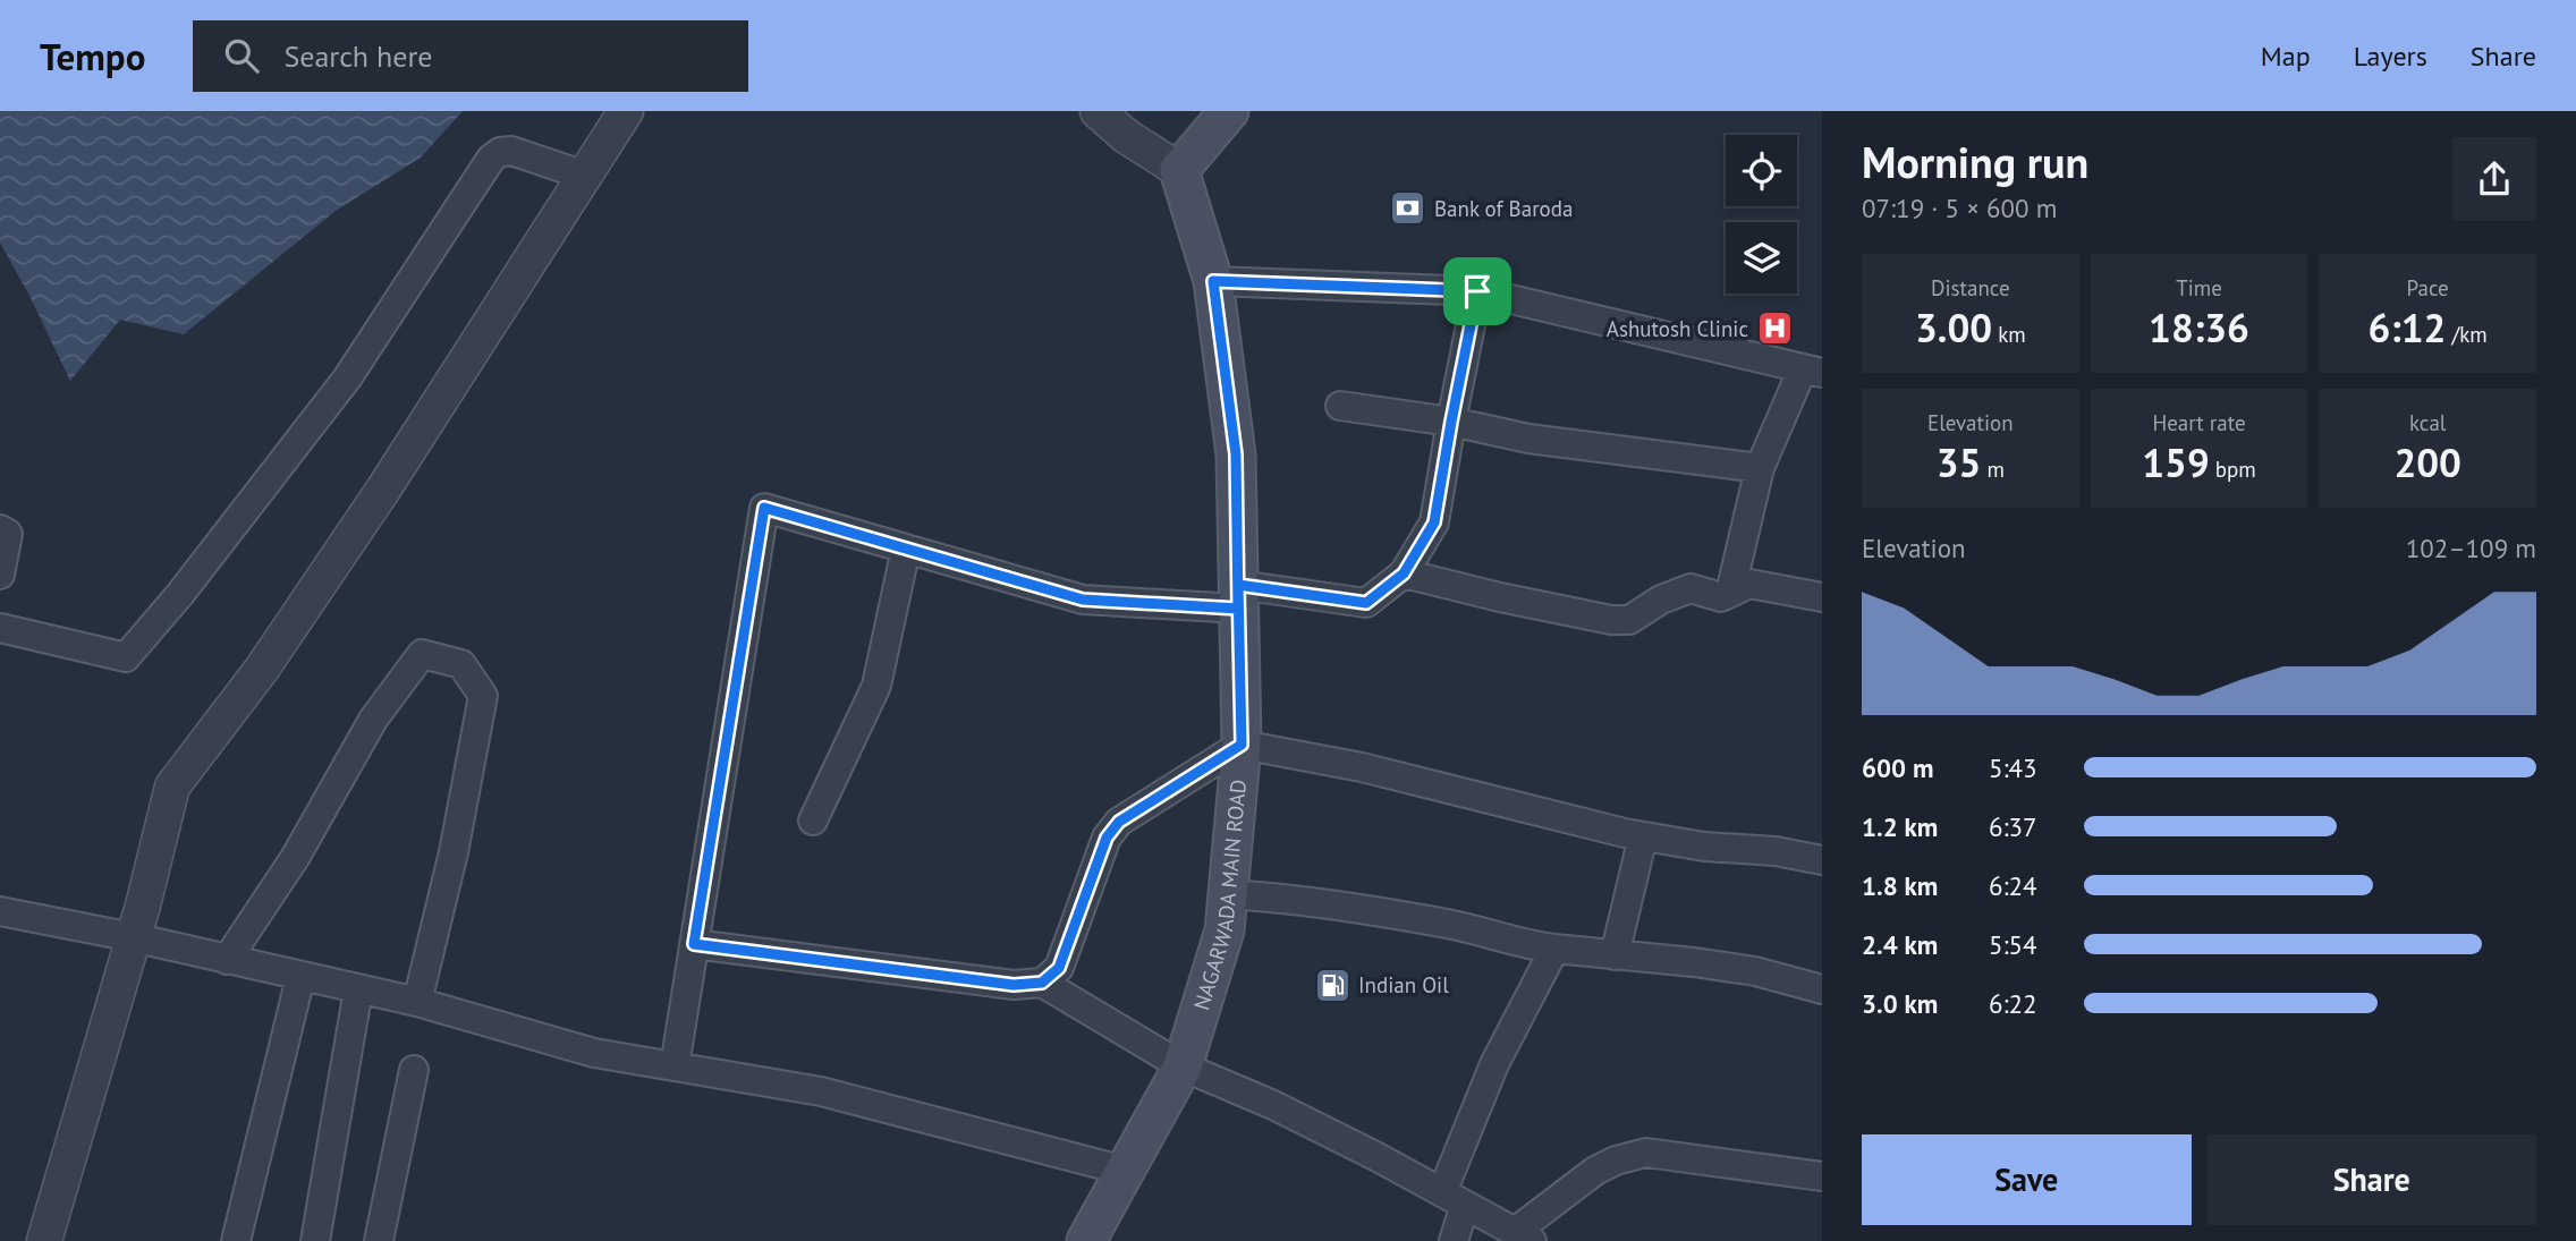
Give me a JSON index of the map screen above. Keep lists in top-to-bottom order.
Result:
{
  "streets": {
    "main road": ["NAGARWADA MAIN ROAD"]
  },
  "places": {
    "bank": ["Bank of Baroda"],
    "hospital": ["Ashutosh Clinic"],
    "fuel station": ["Indian Oil"]
  },
  "page": {
    "header": "Tempo",
    "search": "Search here",
    "nav": ["Map", "Layers", "Share"],
    "heading": ["Morning run", "07:19 · 5 × 600 m"],
    "stats": [
      ["Distance", "3.00 km"],
      ["Time", "18:36"],
      ["Pace", "6:12 /km"],
      ["Elevation", "35 m"],
      ["Heart rate", "159 bpm"],
      ["kcal", "200"]
    ],
    "chart": ["Elevation", "102–109 m"],
    "list": [
      {
        "name": "600 m",
        "note": "5:43"
      },
      {
        "name": "1.2 km",
        "note": "6:37"
      },
      {
        "name": "1.8 km",
        "note": "6:24"
      },
      {
        "name": "2.4 km",
        "note": "5:54"
      },
      {
        "name": "3.0 km",
        "note": "6:22"
      }
    ],
    "buttons": ["Save", "Share"]
  }
}
